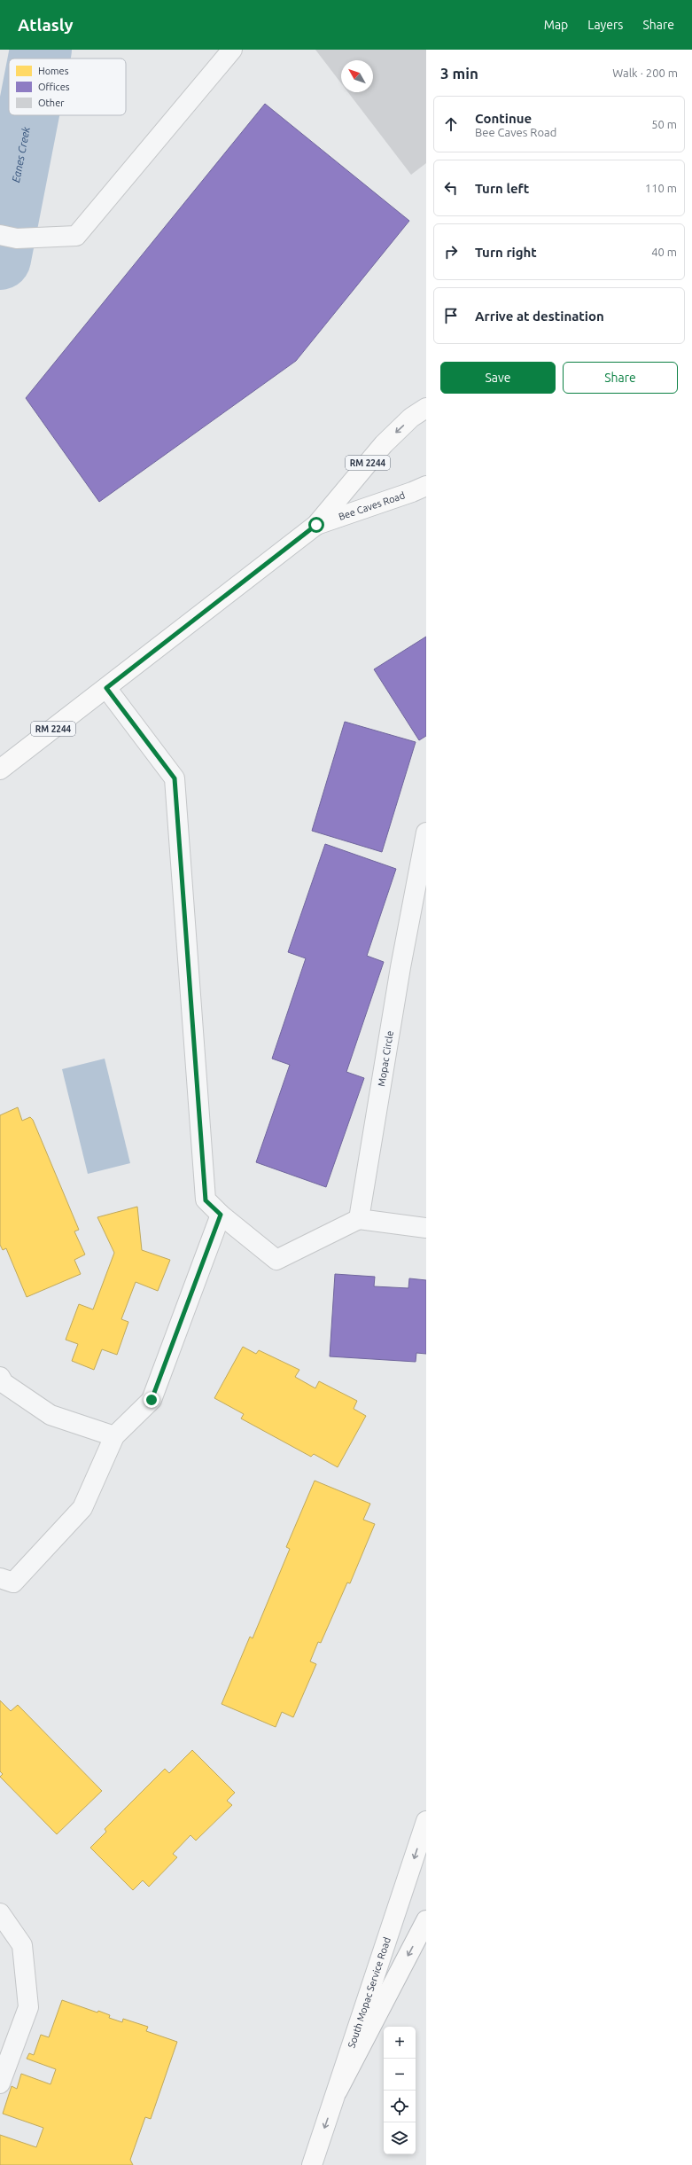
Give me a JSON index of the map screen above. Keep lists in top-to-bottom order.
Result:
{
  "streets": {
    "main road": ["RM 2244", "Bee Caves Road", "South Mopac Service Road"],
    "lane": ["Mopac Circle"]
  },
  "water": ["Eanes Creek"],
  "legend": ["Homes", "Offices", "Other"],
  "north": "top left",
  "page": {
    "header": "Atlasly",
    "nav": ["Map", "Layers", "Share"],
    "heading": ["3 min", "Walk · 200 m"],
    "list": [
      ["Continue", "Bee Caves Road", "50 m"],
      ["Turn left", "110 m"],
      ["Turn right", "40 m"],
      "Arrive at destination"
    ],
    "buttons": ["Save", "Share"],
    "map_buttons": ["+", "−"]
  }
}
